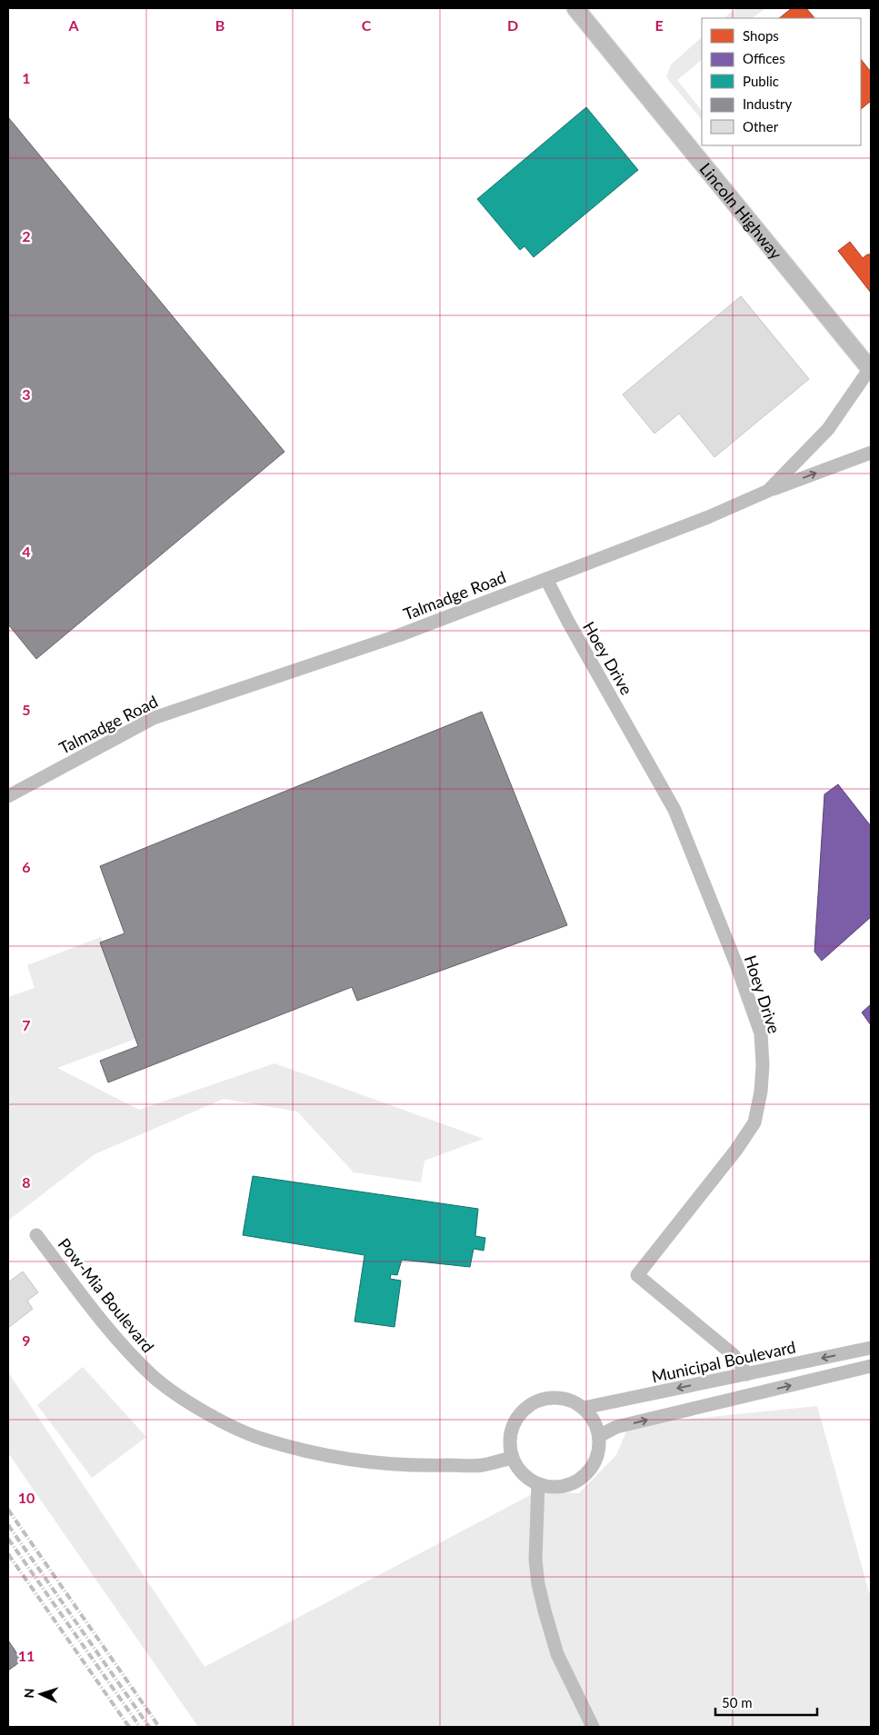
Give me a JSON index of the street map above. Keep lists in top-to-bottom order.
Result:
{
  "streets": {
    "main road": ["Lincoln Highway"],
    "street": [
      "Talmadge Road",
      "Hoey Drive",
      "Pow-Mia Boulevard",
      "Municipal Boulevard"
    ]
  },
  "crossings": [
    ["Lincoln Highway", "Talmadge Road"],
    ["Talmadge Road", "Hoey Drive"],
    ["Hoey Drive", "Municipal Boulevard"],
    ["Pow-Mia Boulevard", "Municipal Boulevard"]
  ],
  "legend": [
    "Shops",
    "Offices",
    "Public",
    "Industry",
    "Other"
  ],
  "scale_bar": "50 m",
  "north": "left",
  "grid": {
    "columns": [
      "A",
      "B",
      "C",
      "D",
      "E"
    ],
    "rows": [
      "1",
      "2",
      "3",
      "4",
      "5",
      "6",
      "7",
      "8",
      "9",
      "10",
      "11"
    ]
  }
}
